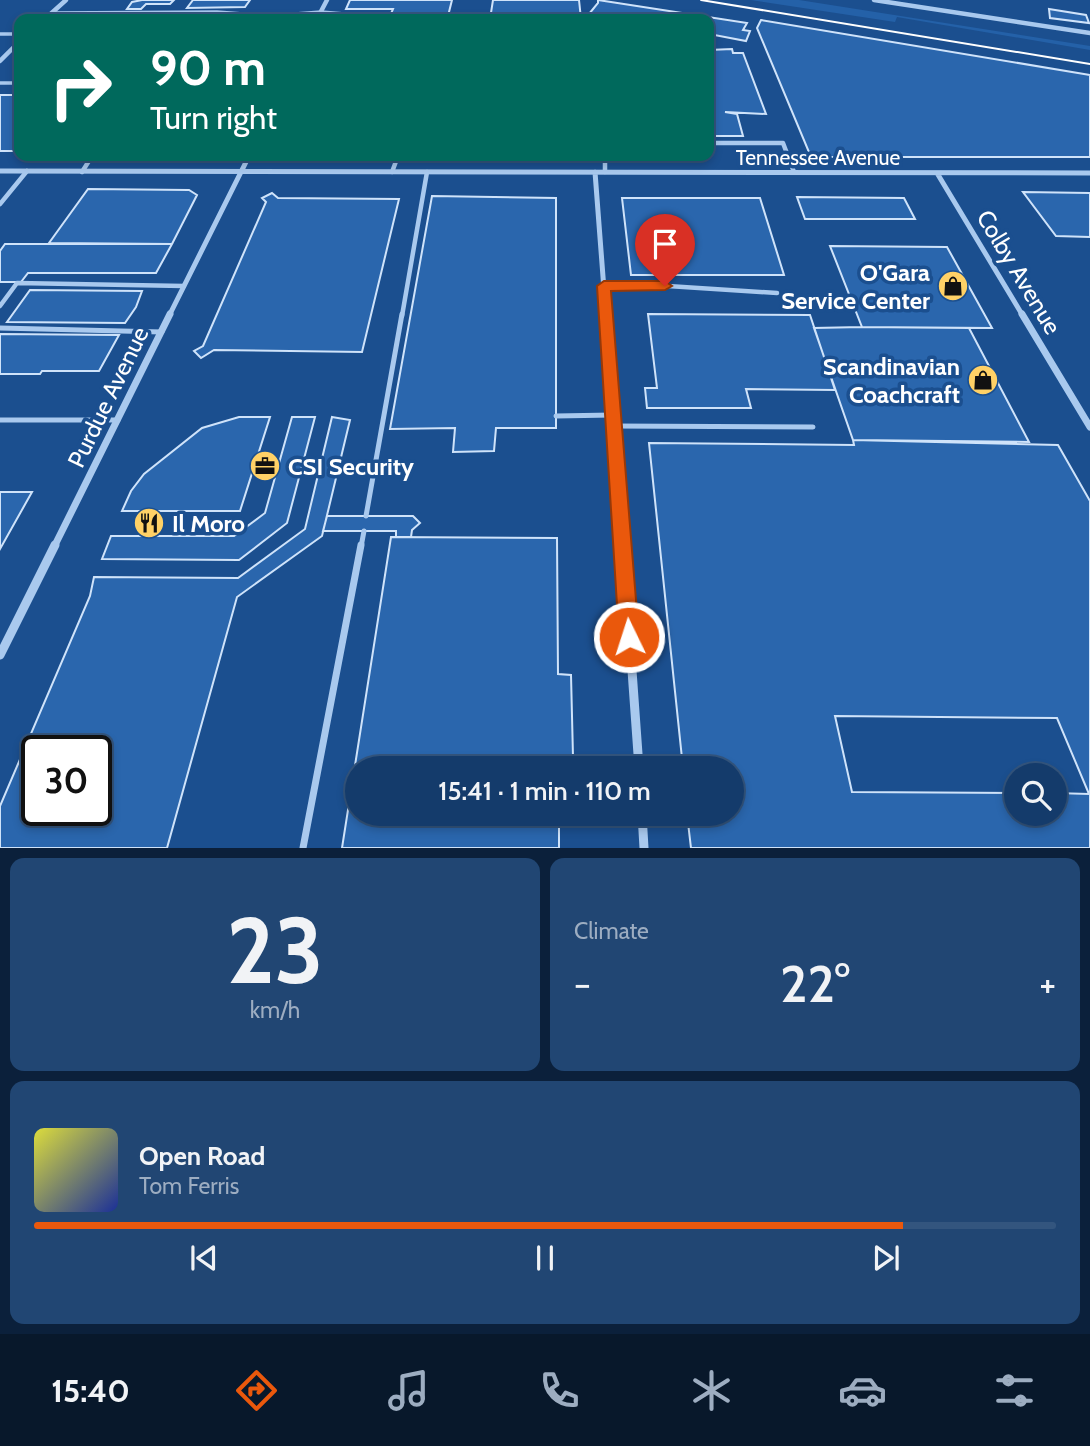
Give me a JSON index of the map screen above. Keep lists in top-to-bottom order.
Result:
{
  "streets": {
    "street": ["Tennessee Avenue", "Colby Avenue", "Purdue Avenue"]
  },
  "crossings": [
    ["Tennessee Avenue", "Colby Avenue"],
    ["Tennessee Avenue", "Purdue Avenue"]
  ],
  "places": {
    "shop": ["O'Gara Service Center", "Scandinavian Coachcraft"],
    "office": ["CSI Security"],
    "restaurant": ["Il Moro"]
  },
  "page": {
    "turn": ["90 m", "Turn right"],
    "limit": "30",
    "trip": "15:41 · 1 min · 110 m",
    "tile": [
      ["23", "km/h"],
      "Climate"
    ],
    "heat": ["−", "22°", "+"],
    "song": ["Open Road", "Tom Ferris"],
    "tabs": "15:40"
  }
}
